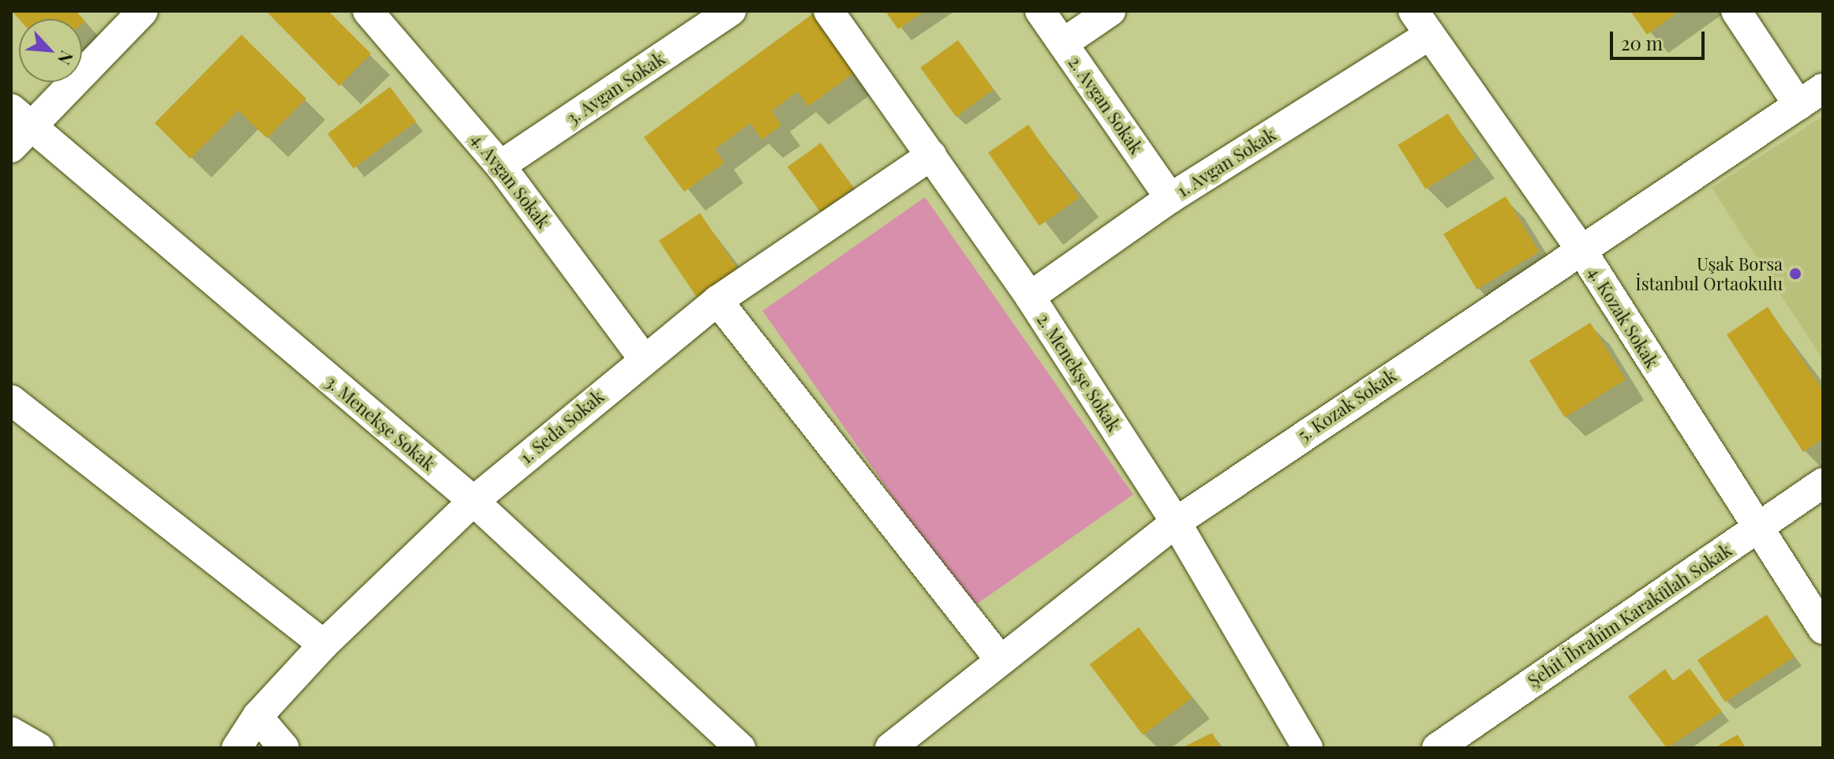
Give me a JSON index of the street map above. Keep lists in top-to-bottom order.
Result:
{
  "streets": {
    "street": [
      "3. Avgan Sokak",
      "2. Avgan Sokak",
      "1. Avgan Sokak",
      "4. Avgan Sokak",
      "4. Kozak Sokak",
      "2. Menekşe Sokak",
      "5. Kozak Sokak",
      "3. Menekşe Sokak",
      "1. Seda Sokak",
      "Şehit İbrahim Karakülah Sokak"
    ]
  },
  "crossings": [
    ["3. Avgan Sokak", "4. Avgan Sokak"],
    ["2. Avgan Sokak", "1. Avgan Sokak"],
    ["1. Avgan Sokak", "4. Kozak Sokak"],
    ["1. Avgan Sokak", "2. Menekşe Sokak"],
    ["4. Avgan Sokak", "1. Seda Sokak"],
    ["4. Kozak Sokak", "5. Kozak Sokak"],
    ["4. Kozak Sokak", "Şehit İbrahim Karakülah Sokak"],
    ["2. Menekşe Sokak", "5. Kozak Sokak"],
    ["2. Menekşe Sokak", "1. Seda Sokak"],
    ["3. Menekşe Sokak", "1. Seda Sokak"]
  ],
  "places": ["Uşak Borsa İstanbul Ortaokulu"],
  "scale_bar": "20 m",
  "north": "bottom right"
}
